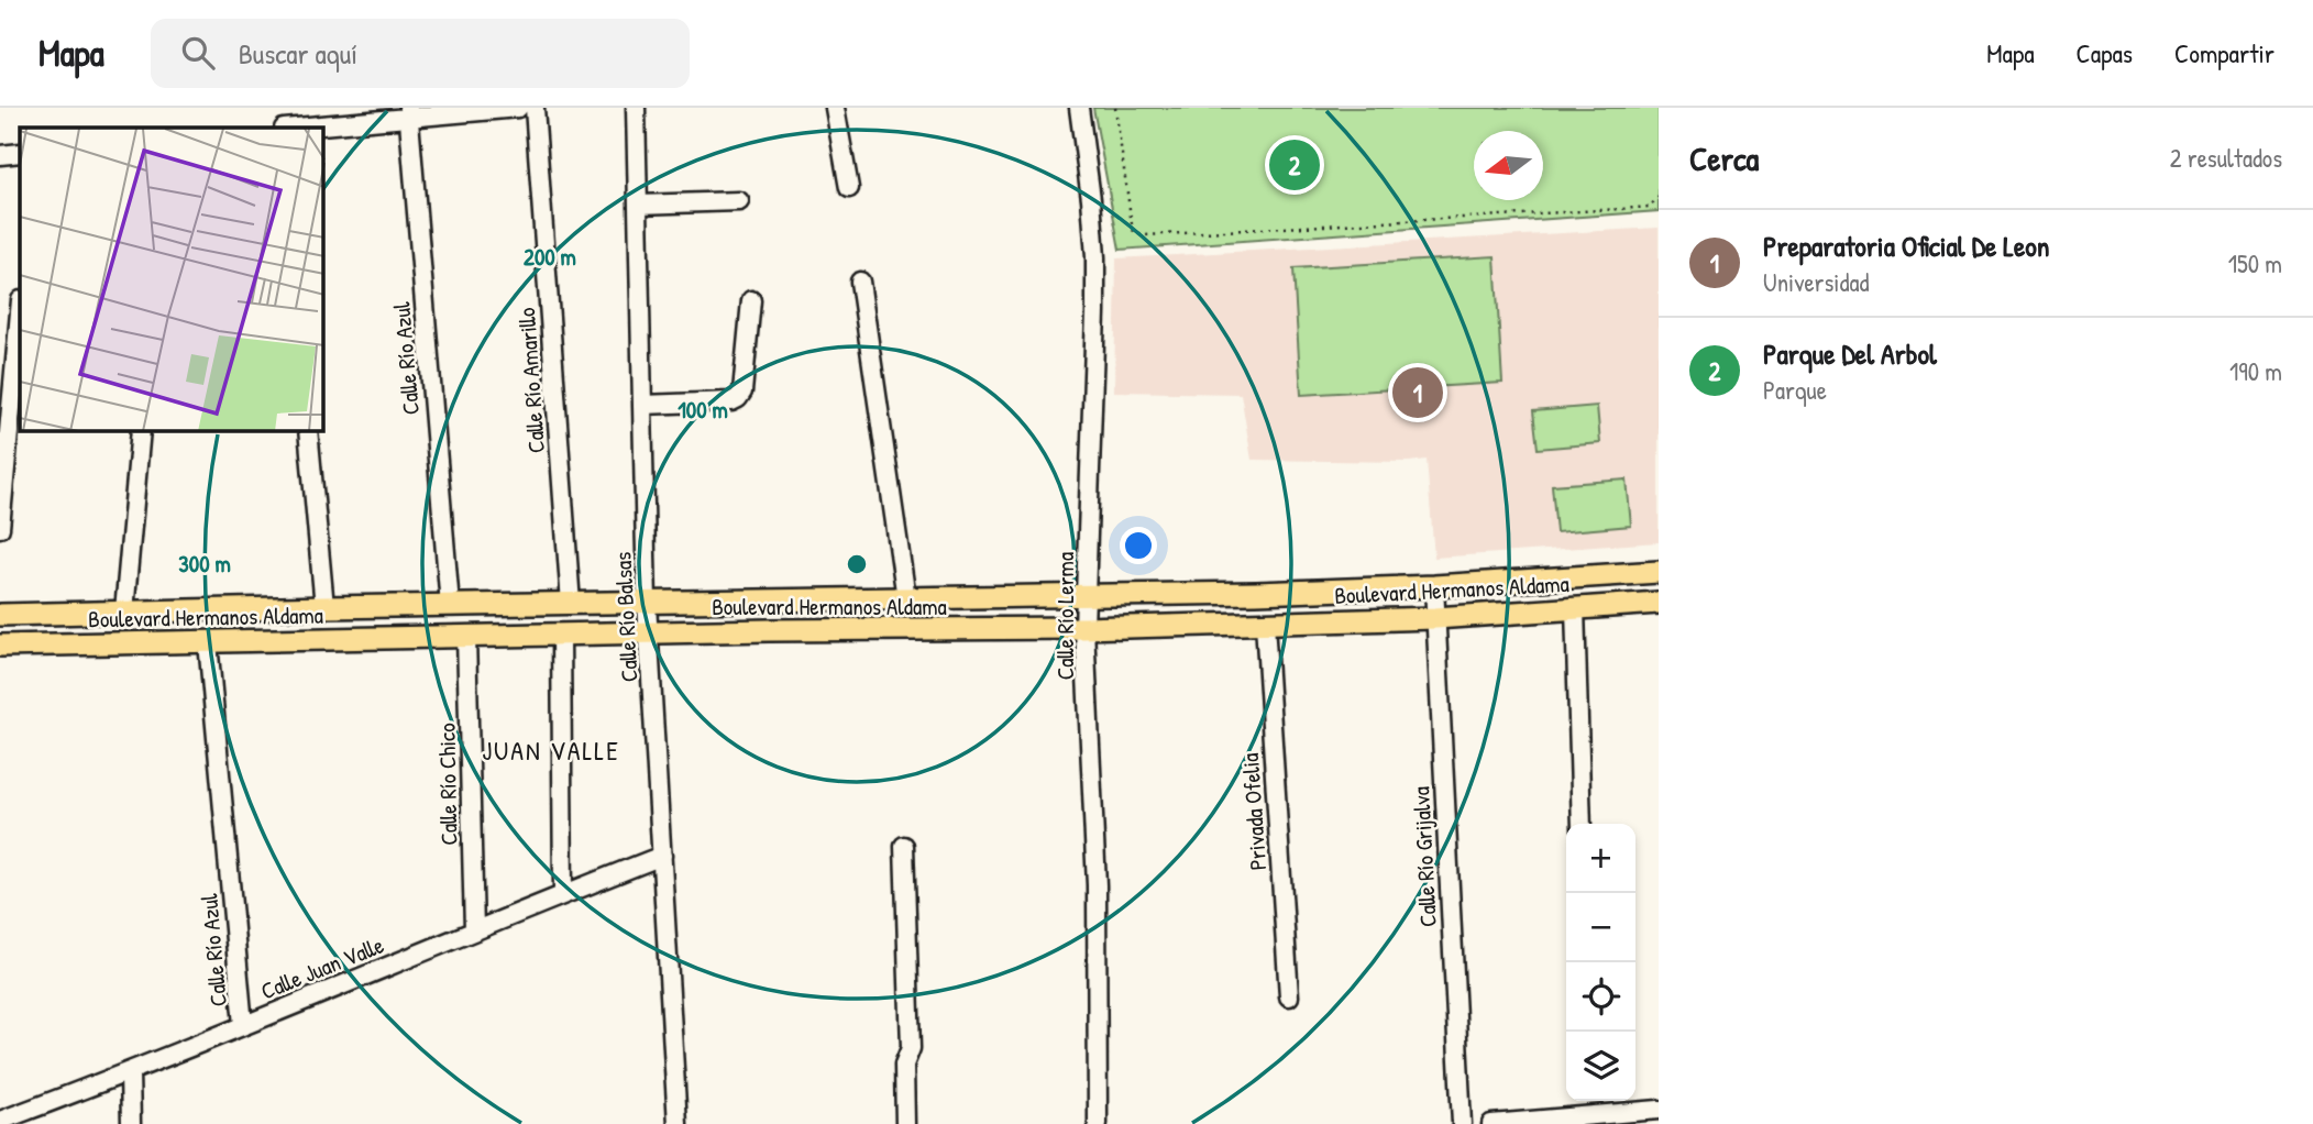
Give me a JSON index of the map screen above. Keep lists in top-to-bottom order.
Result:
{
  "streets": {
    "main road": ["Boulevard Hermanos Aldama"],
    "street": [
      "Calle Río Azul",
      "Calle Río Amarillo",
      "Calle Río Lerma",
      "Calle Río Balsas",
      "Calle Río Chico",
      "Privada Ofelia",
      "Calle Río Grijalva",
      "Calle Juan Valle"
    ]
  },
  "crossings": [
    ["Calle Río Azul", "Boulevard Hermanos Aldama"],
    ["Calle Río Azul", "Calle Juan Valle"],
    ["Calle Río Amarillo", "Boulevard Hermanos Aldama"],
    ["Boulevard Hermanos Aldama", "Calle Río Lerma"],
    ["Boulevard Hermanos Aldama", "Calle Río Balsas"],
    ["Boulevard Hermanos Aldama", "Calle Río Chico"],
    ["Boulevard Hermanos Aldama", "Privada Ofelia"],
    ["Boulevard Hermanos Aldama", "Calle Río Grijalva"],
    ["Calle Río Balsas", "Calle Juan Valle"],
    ["Calle Río Chico", "Calle Juan Valle"]
  ],
  "districts": ["JUAN VALLE"],
  "north": "left",
  "page": {
    "header": "Mapa",
    "search": "Buscar aquí",
    "nav": ["Mapa", "Capas", "Compartir"],
    "heading": ["Cerca", "2 resultados"],
    "pins": ["2", "1"],
    "list": [
      {
        "mark": "1",
        "name": "Preparatoria Oficial De Leon",
        "note": "Universidad",
        "value": "150 m"
      },
      {
        "mark": "2",
        "name": "Parque Del Arbol",
        "note": "Parque",
        "value": "190 m"
      }
    ],
    "map_buttons": ["+", "−"]
  },
  "rings": ["200 m", "100 m", "300 m"]
}
